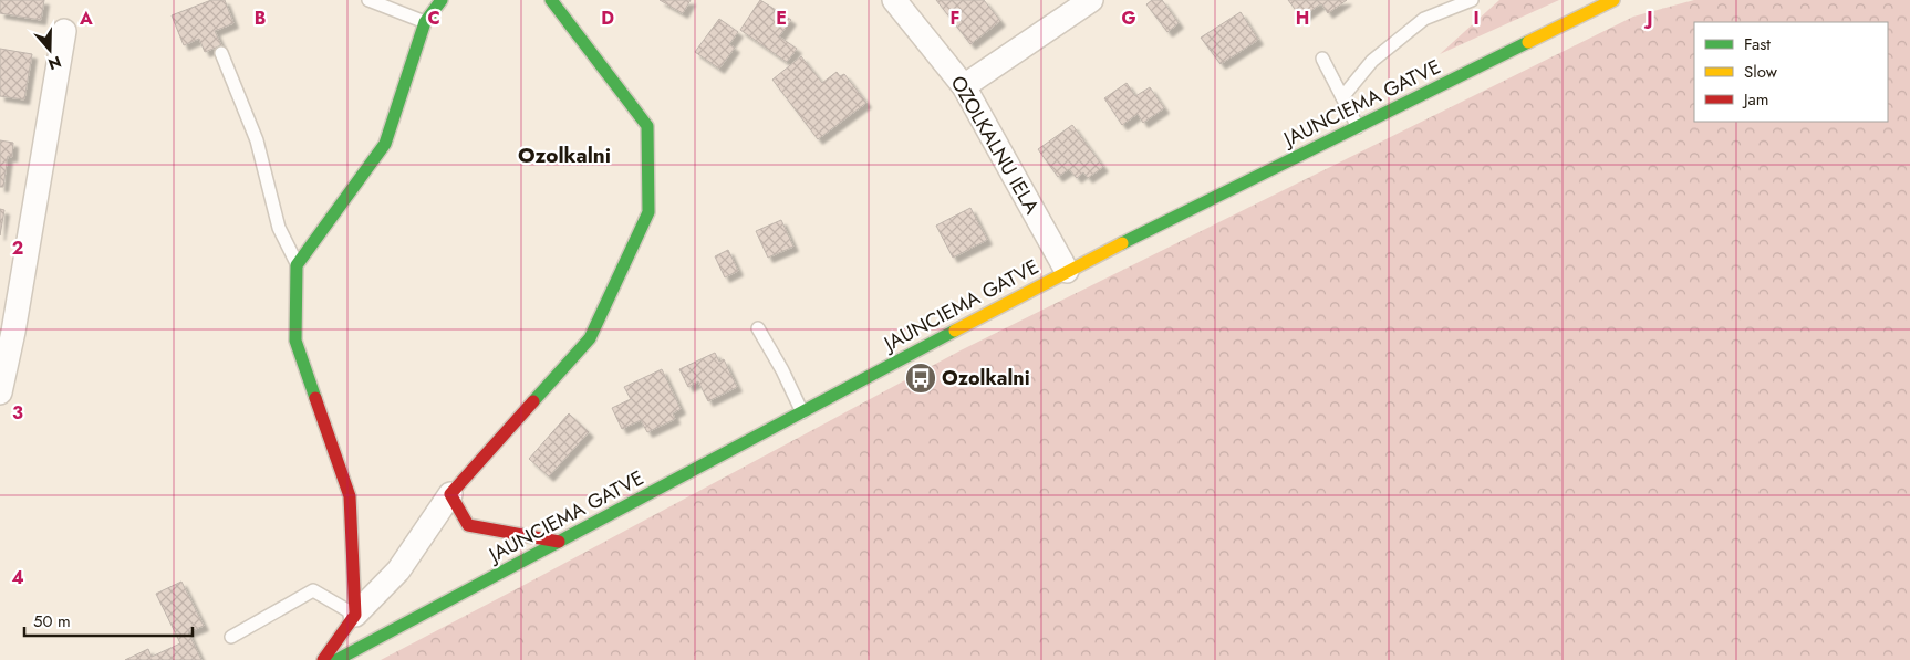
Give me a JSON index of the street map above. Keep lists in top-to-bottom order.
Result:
{
  "streets": {
    "street": ["JAUNCIEMA GATVE", "OZOLKALNU IELA"]
  },
  "crossings": [
    ["JAUNCIEMA GATVE", "OZOLKALNU IELA"]
  ],
  "districts": ["Ozolkalni"],
  "places": {
    "bus stop": ["Ozolkalni"]
  },
  "legend": ["Fast", "Slow", "Jam"],
  "scale_bar": "50 m",
  "north": "bottom",
  "grid": {
    "columns": [
      "A",
      "B",
      "C",
      "D",
      "E",
      "F",
      "G",
      "H",
      "I",
      "J"
    ],
    "rows": ["2", "3", "4"]
  }
}
